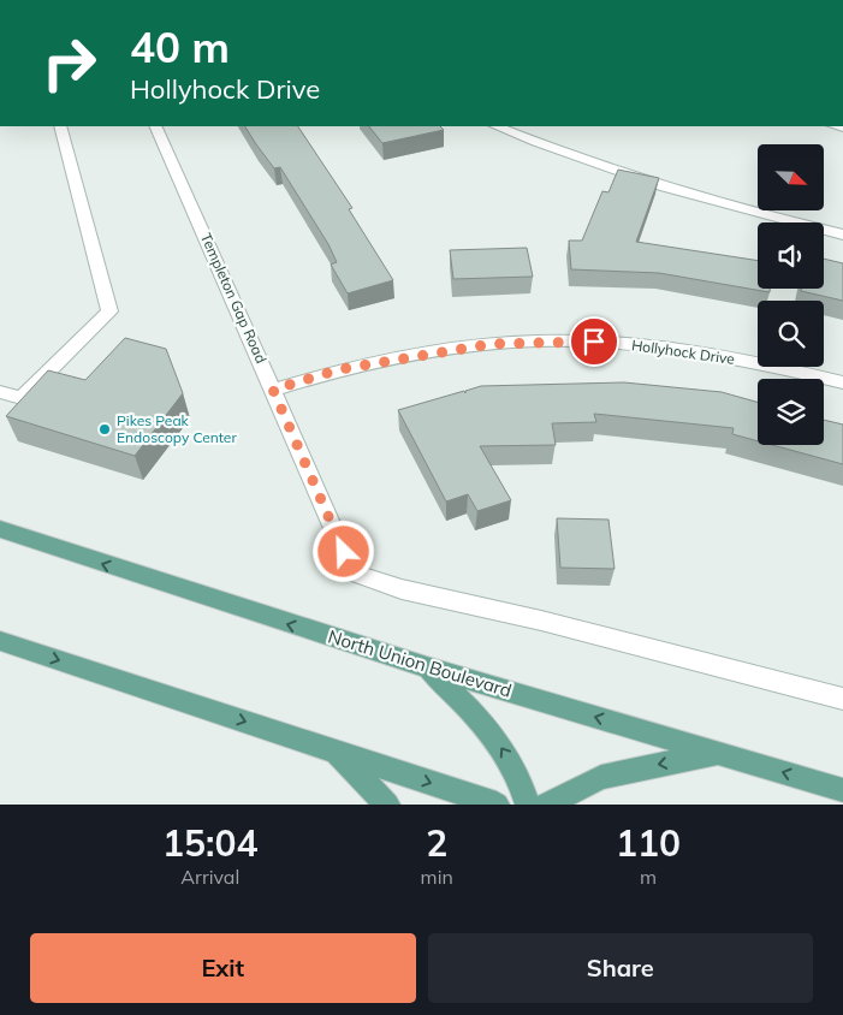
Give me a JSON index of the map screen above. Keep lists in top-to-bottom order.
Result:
{
  "streets": {
    "main road": ["North Union Boulevard"],
    "street": ["Templeton Gap Road", "Hollyhock Drive"]
  },
  "crossings": [
    ["Templeton Gap Road", "Hollyhock Drive"]
  ],
  "places": ["Pikes Peak Endoscopy Center"],
  "north": "bottom right",
  "page": {
    "turn": ["40 m", "Hollyhock Drive"],
    "eta": [
      "15:04",
      "Arrival",
      "2",
      "min",
      "110",
      "m"
    ],
    "buttons": ["Exit", "Share"]
  }
}
